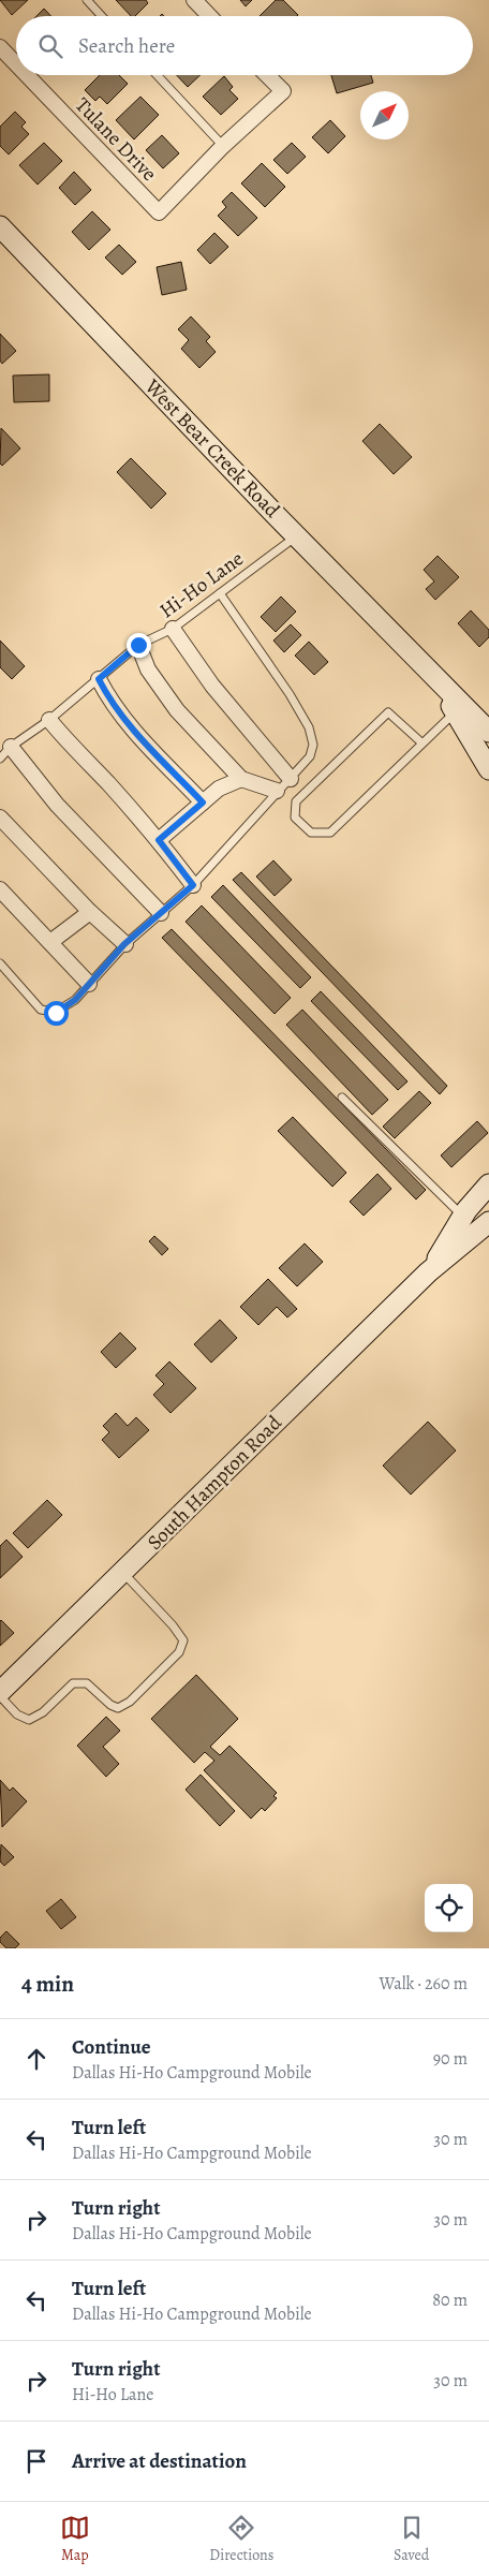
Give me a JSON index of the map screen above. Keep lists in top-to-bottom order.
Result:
{
  "streets": {
    "main road": ["West Bear Creek Road", "South Hampton Road"],
    "street": ["Tulane Drive"],
    "lane": ["Hi-Ho Lane"]
  },
  "crossings": [
    ["West Bear Creek Road", "Hi-Ho Lane"]
  ],
  "north": "top right",
  "page": {
    "search": "Search here",
    "heading": ["4 min", "Walk · 260 m"],
    "list": [
      ["Continue", "Dallas Hi-Ho Campground Mobile", "90 m"],
      ["Turn left", "Dallas Hi-Ho Campground Mobile", "30 m"],
      ["Turn right", "Dallas Hi-Ho Campground Mobile", "30 m"],
      ["Turn left", "Dallas Hi-Ho Campground Mobile", "80 m"],
      ["Turn right", "Hi-Ho Lane", "30 m"],
      "Arrive at destination"
    ],
    "nav": ["Map", "Directions", "Saved"]
  }
}
